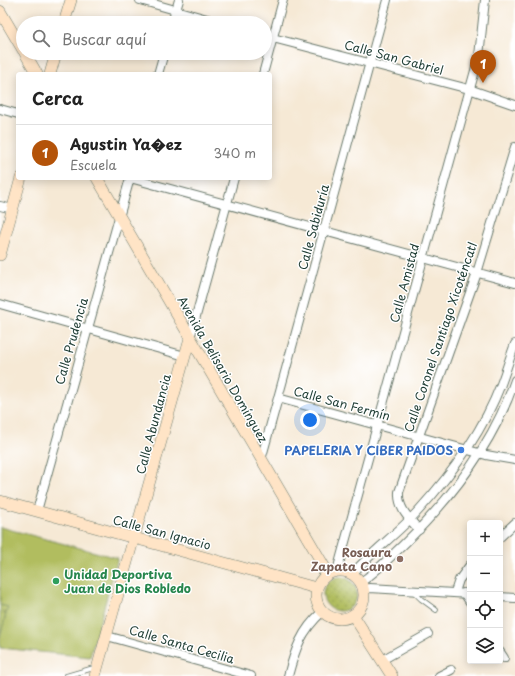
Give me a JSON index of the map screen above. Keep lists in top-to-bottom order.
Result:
{
  "streets": {
    "street": [
      "Calle San Gabriel",
      "Calle Sabiduría",
      "Calle Amistad",
      "Calle Coronel Santiago Xicoténcatl",
      "Calle Prudencia",
      "Avenida Belisario Domínguez",
      "Calle San Fermín",
      "Calle Abundancia",
      "Calle San Ignacio",
      "Calle Santa Cecilia"
    ]
  },
  "crossings": [
    ["Calle San Gabriel", "Calle Sabiduría"],
    ["Calle San Gabriel", "Calle Amistad"],
    ["Calle Sabiduría", "Avenida Belisario Domínguez"],
    ["Calle Sabiduría", "Calle San Fermín"],
    ["Calle Amistad", "Avenida Belisario Domínguez"],
    ["Calle Amistad", "Calle San Fermín"],
    ["Calle Amistad", "Calle San Ignacio"],
    ["Calle Coronel Santiago Xicoténcatl", "Calle San Fermín"],
    ["Calle Prudencia", "Avenida Belisario Domínguez"],
    ["Calle Prudencia", "Calle San Ignacio"],
    ["Avenida Belisario Domínguez", "Calle Abundancia"],
    ["Avenida Belisario Domínguez", "Calle San Ignacio"],
    ["Calle Abundancia", "Calle San Ignacio"],
    ["Calle Abundancia", "Calle Santa Cecilia"]
  ],
  "places": ["PAPELERIA Y CIBER PAIDOS", "Rosaura Zapata Cano", "Unidad Deportiva Juan de Dios Robledo"],
  "page": {
    "search": "Buscar aquí",
    "pins": "1",
    "heading": "Cerca",
    "list": [
      {
        "mark": "1",
        "name": "Agustin Ya�ez",
        "note": "Escuela",
        "value": "340 m"
      }
    ],
    "map_buttons": ["+", "−"]
  }
}
